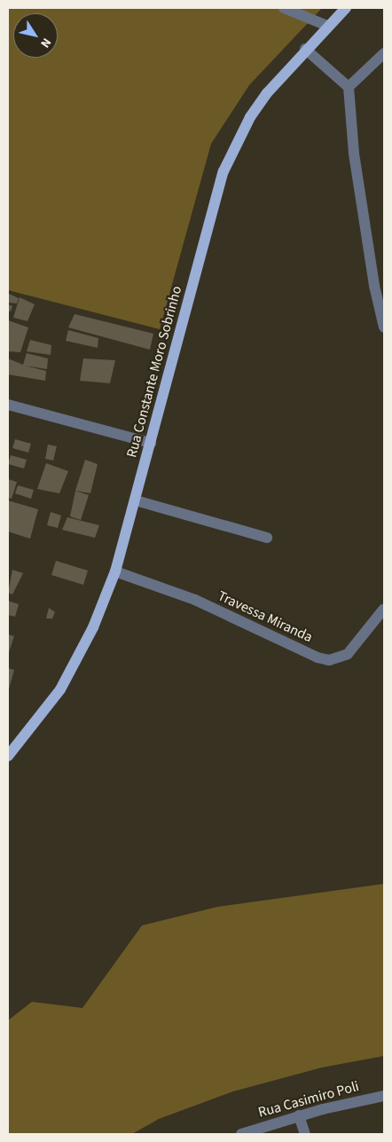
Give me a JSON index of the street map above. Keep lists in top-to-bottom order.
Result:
{
  "streets": {
    "main road": ["Rua Constante Moro Sobrinho"],
    "street": ["Travessa Miranda", "Rua Casimiro Poli"]
  },
  "crossings": [
    ["Rua Constante Moro Sobrinho", "Travessa Miranda"]
  ],
  "north": "bottom right"
}
